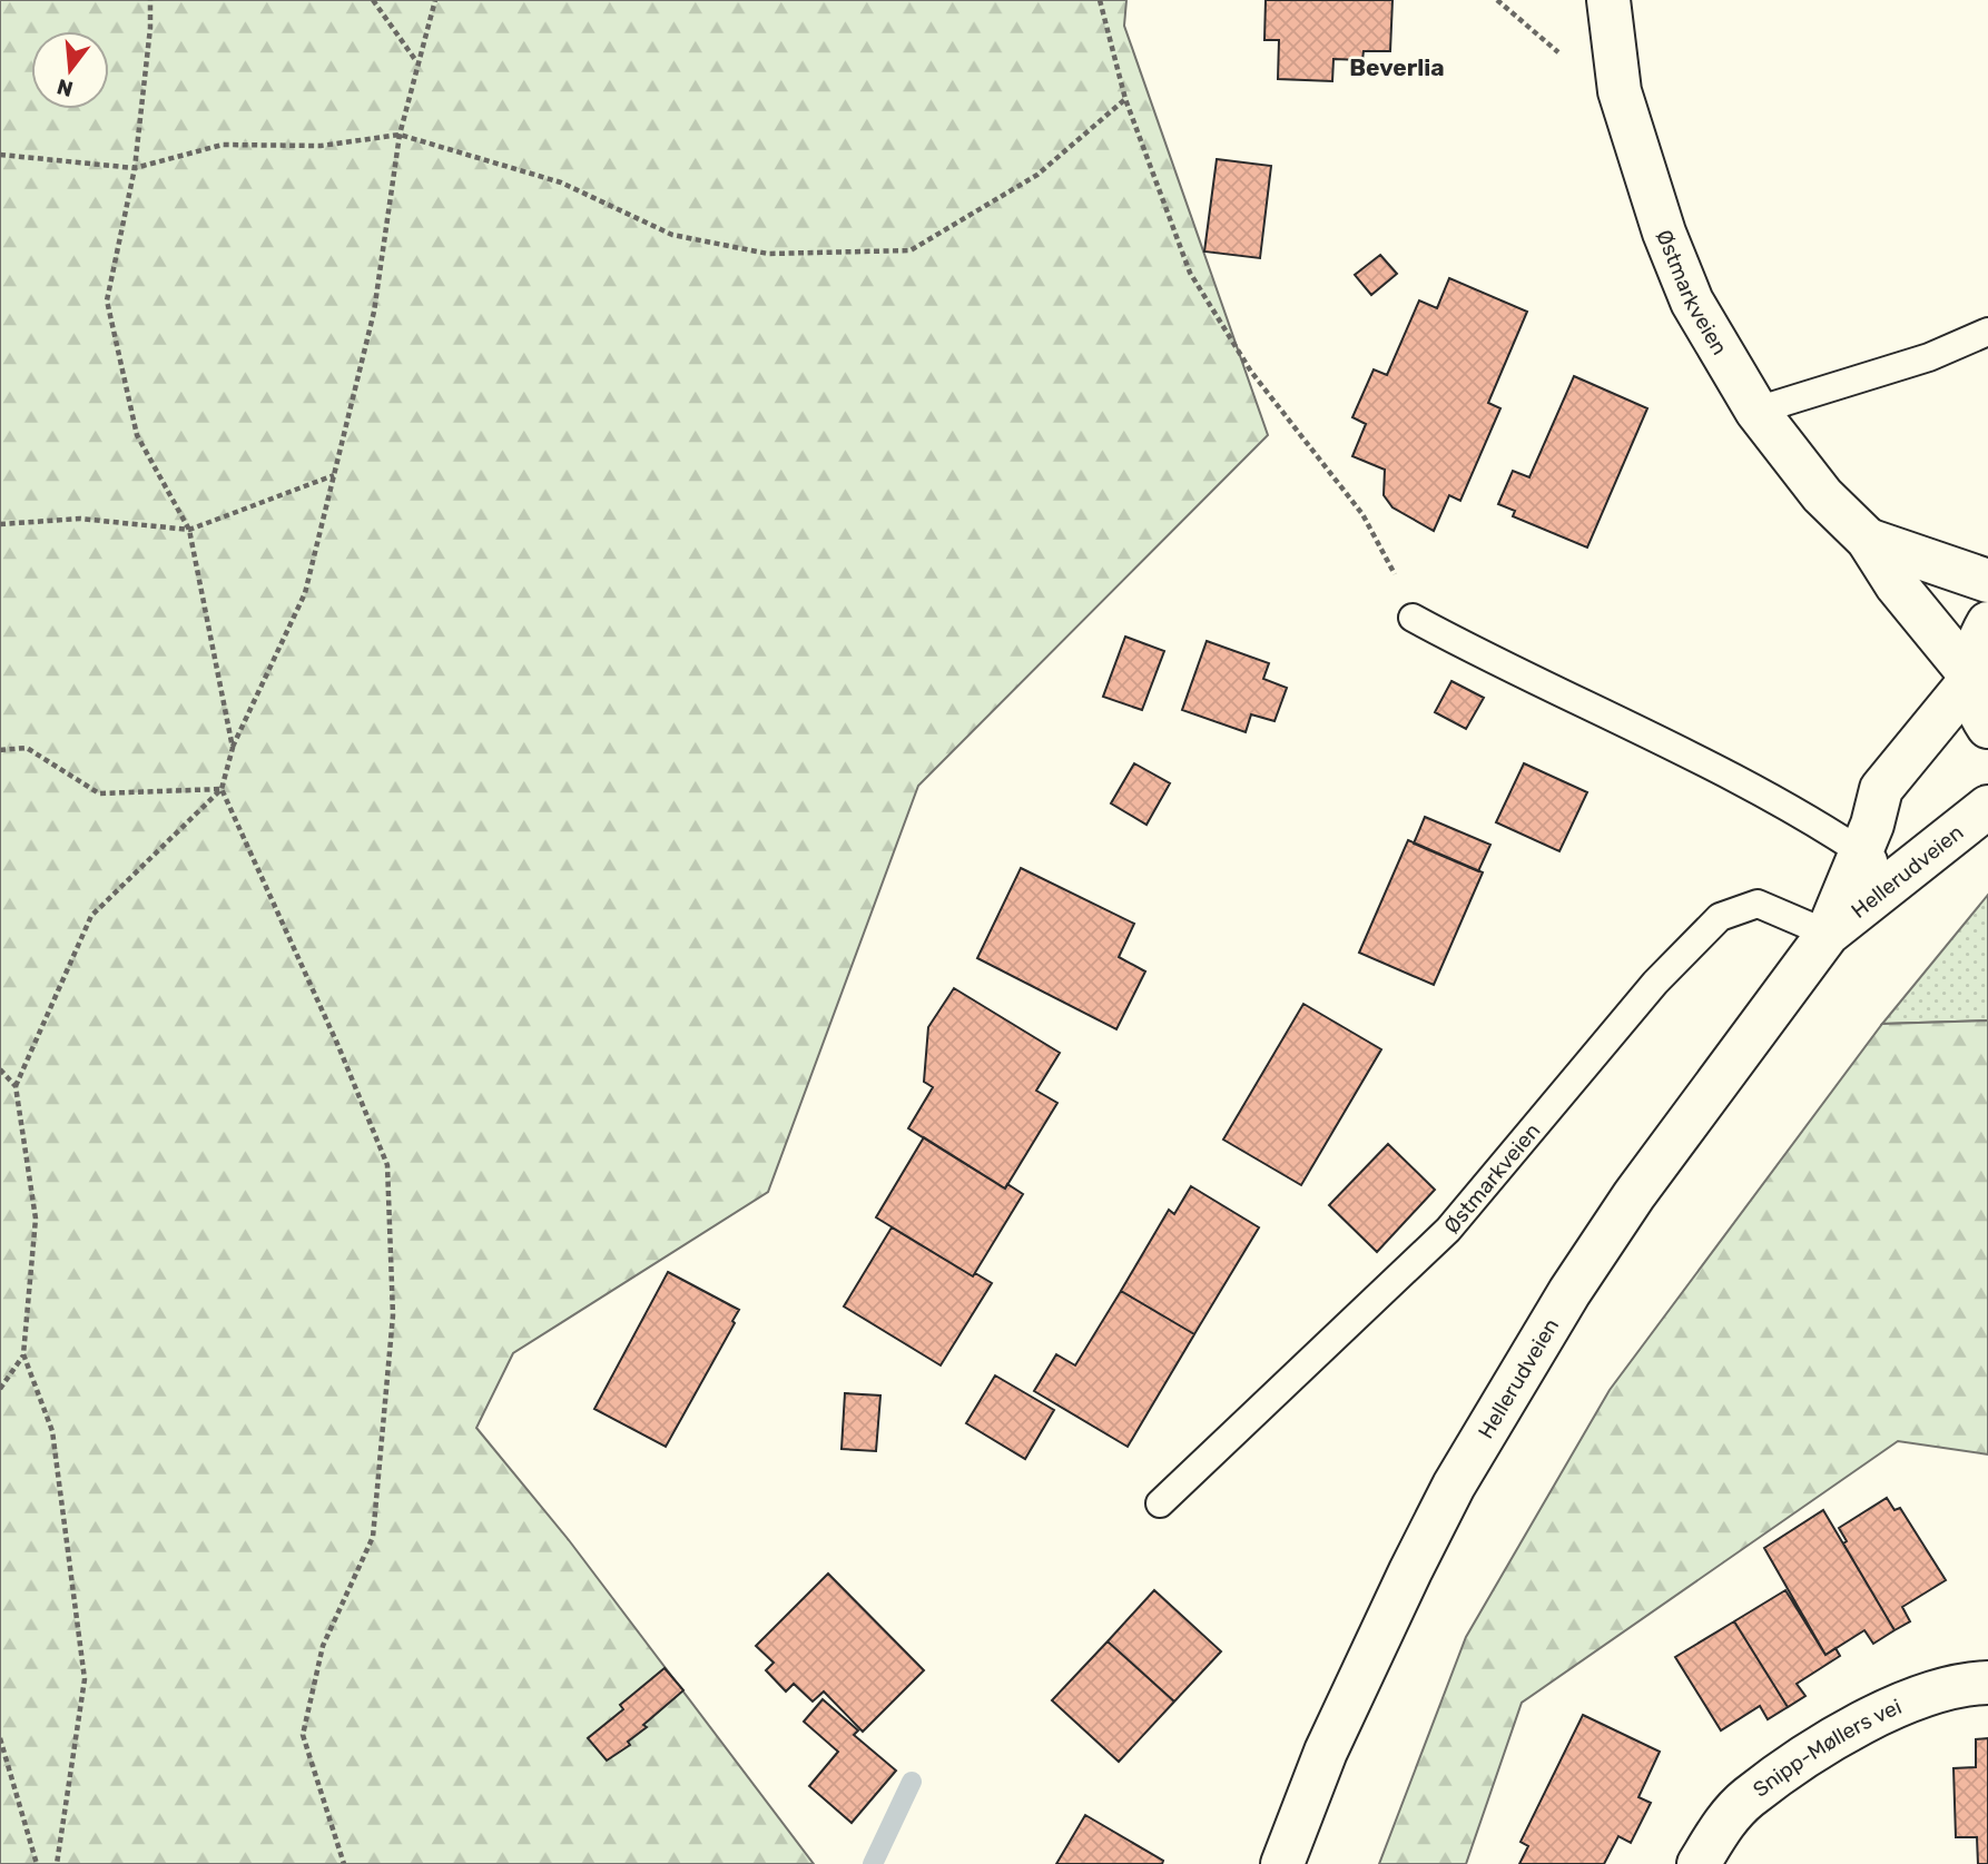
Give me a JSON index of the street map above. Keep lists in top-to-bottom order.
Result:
{
  "streets": {
    "main road": ["Østmarkveien", "Hellerudveien", "Snipp-Møllers vei"]
  },
  "crossings": [
    ["Østmarkveien", "Hellerudveien"]
  ],
  "districts": ["Beverlia"],
  "north": "bottom"
}
